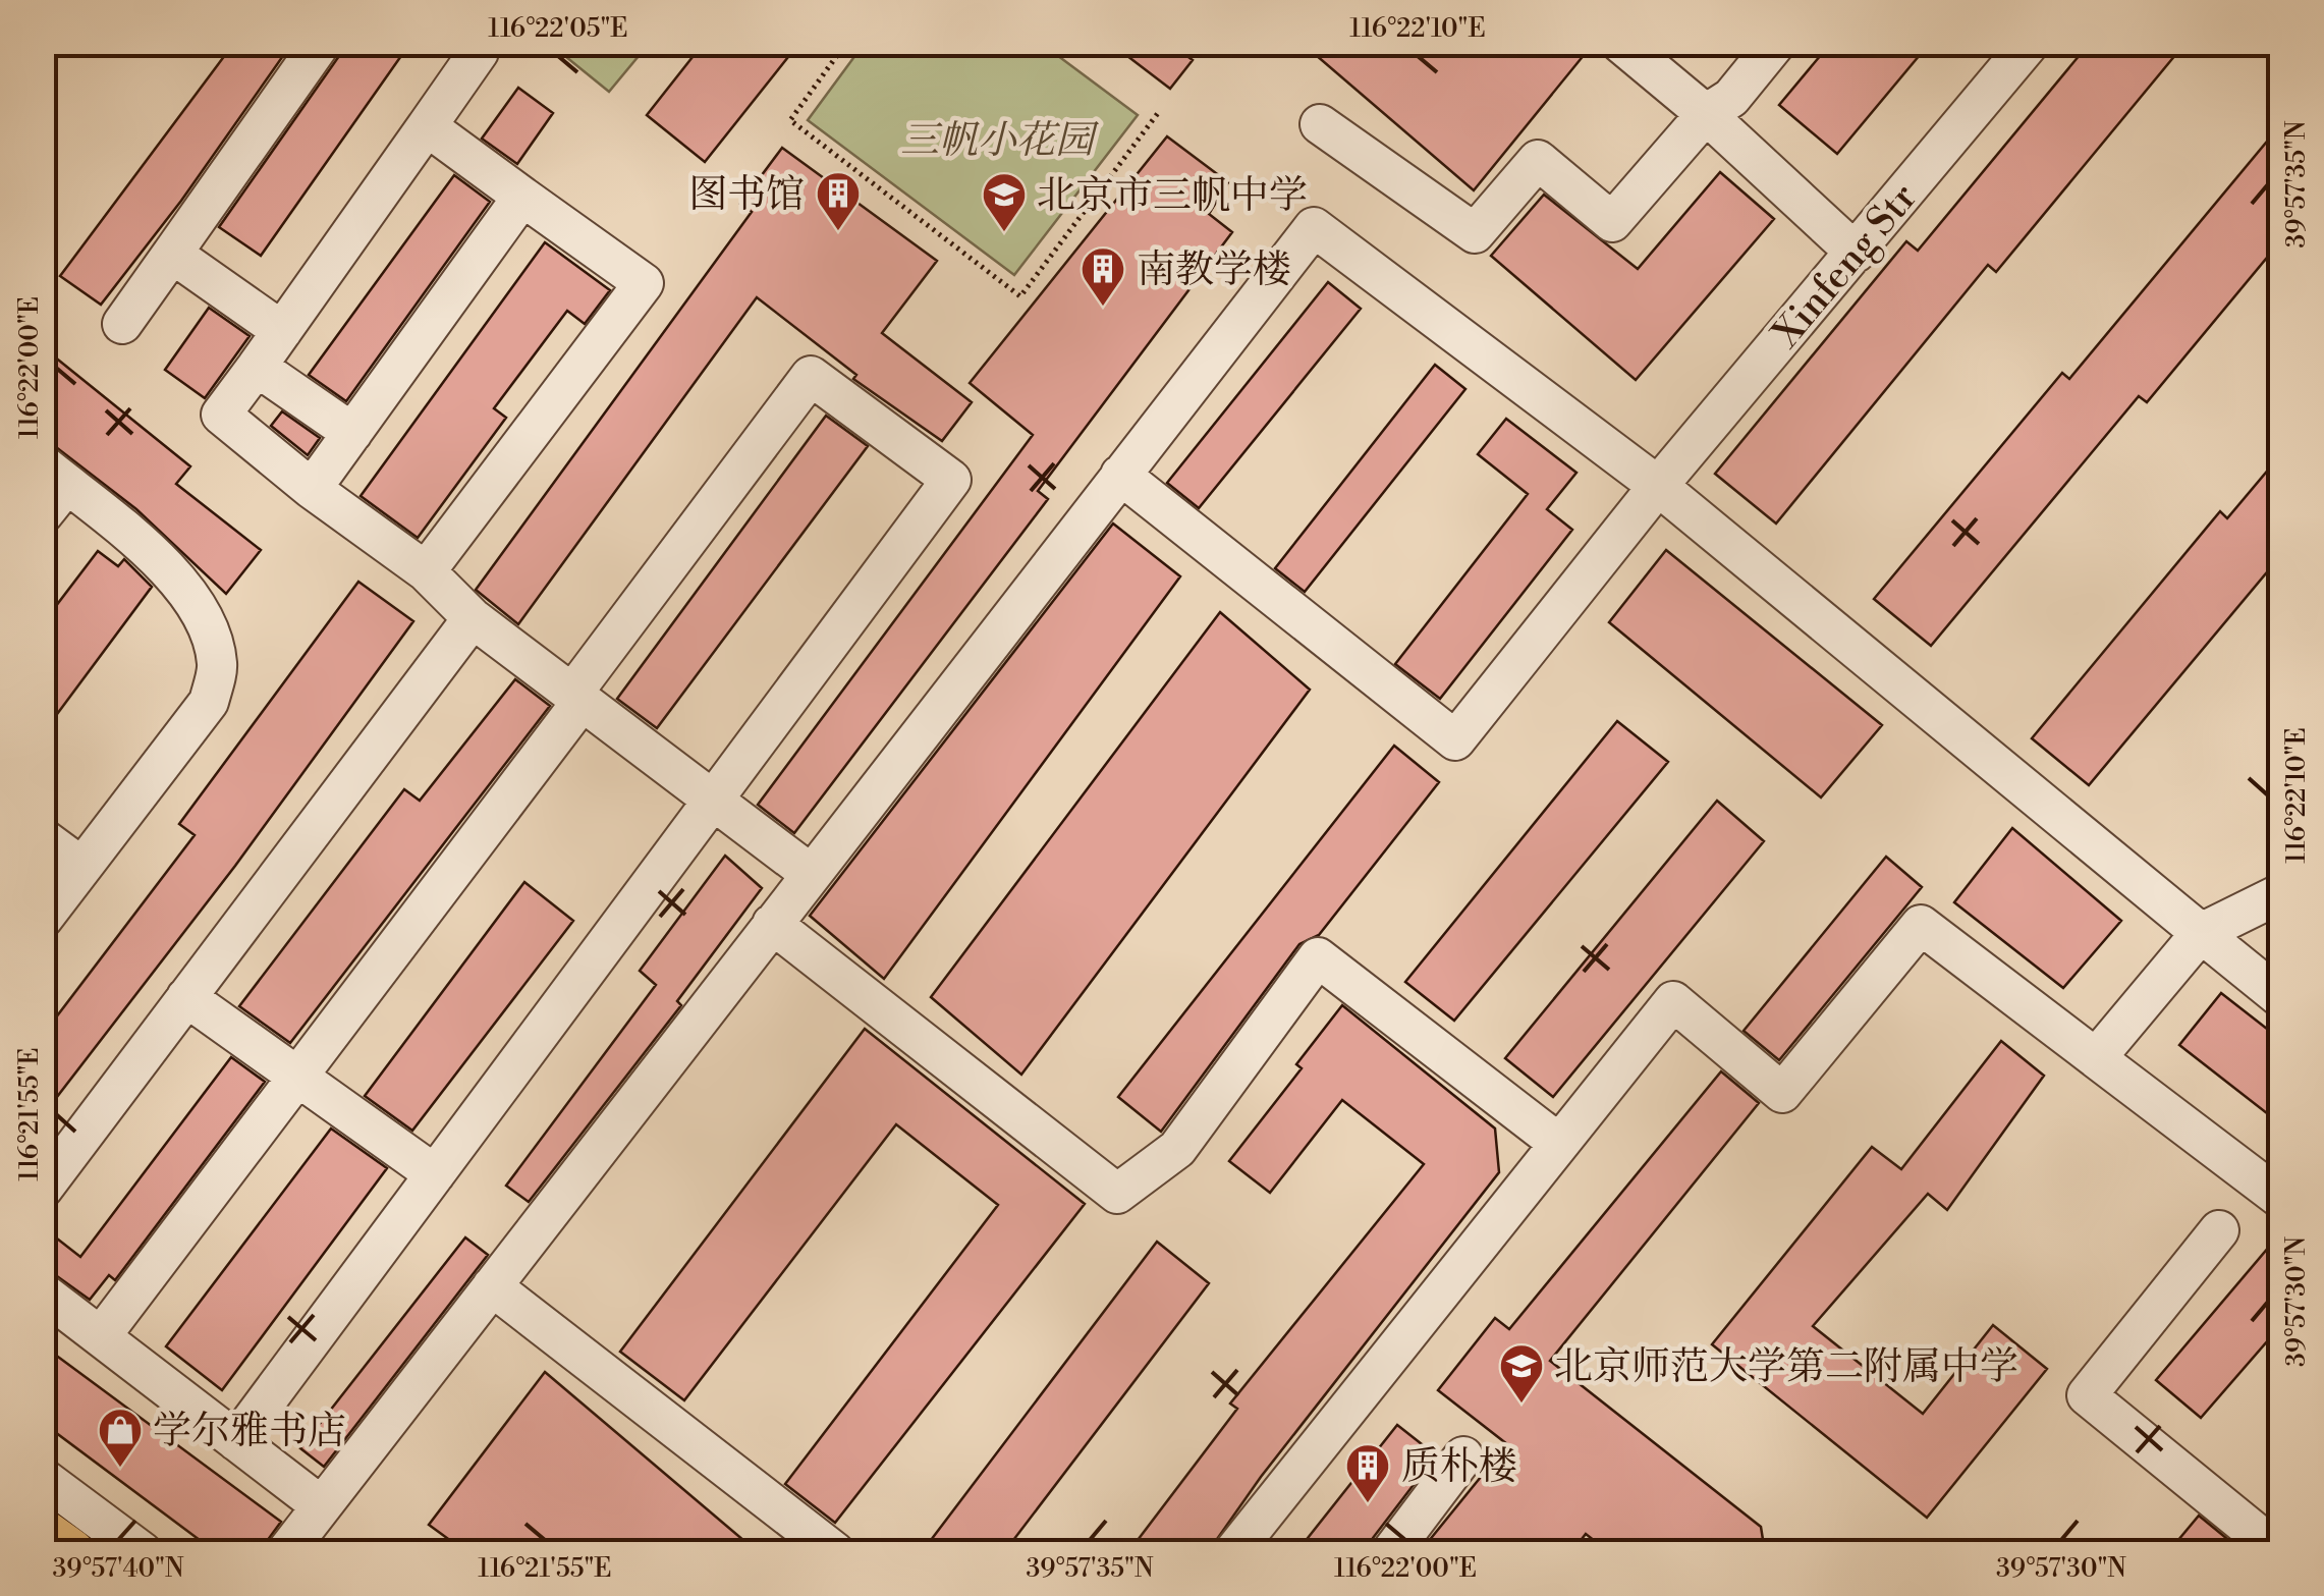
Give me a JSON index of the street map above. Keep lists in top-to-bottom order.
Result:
{
  "streets": {
    "street": ["Xinfeng Str"]
  },
  "parks": ["三帆小花园"],
  "places": {
    "building": ["图书馆", "南教学楼", "质朴楼"],
    "school or university": ["北京市三帆中学", "北京师范大学第二附属中学"],
    "shop": ["学尔雅书店"]
  },
  "coordinates": [
    "116°22'05\"E",
    "116°22'10\"E",
    "39°57'35\"N",
    "116°22'00\"E",
    "116°21'55\"E",
    "39°57'30\"N",
    "39°57'40\"N"
  ]
}
